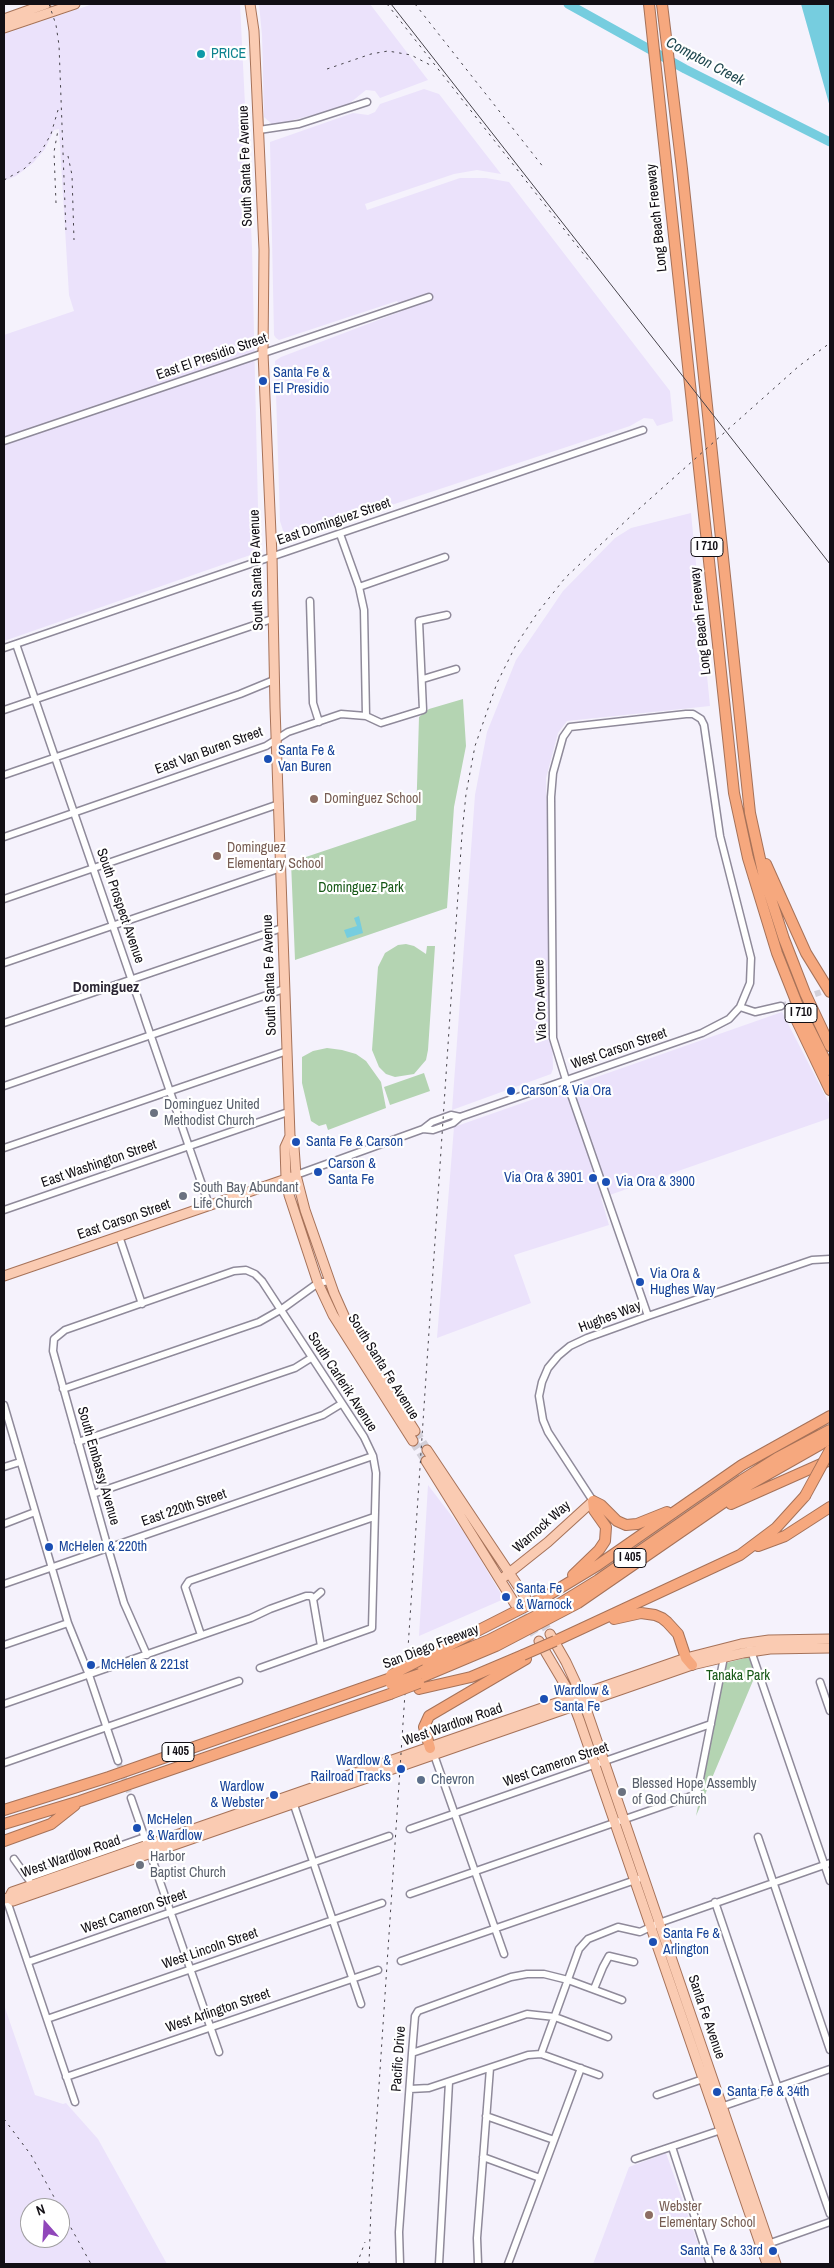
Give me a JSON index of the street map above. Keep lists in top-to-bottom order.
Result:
{
  "streets": {
    "highway": [
      "Long Beach Freeway",
      "I 710",
      "I 405",
      "San Diego Freeway"
    ],
    "main road": [
      "South Santa Fe Avenue",
      "East Carson Street",
      "Warnock Way",
      "West Wardlow Road",
      "Santa Fe Avenue"
    ],
    "street": [
      "East El Presidio Street",
      "East Dominguez Street",
      "East Van Buren Street",
      "South Prospect Avenue",
      "Via Oro Avenue",
      "West Carson Street",
      "East Washington Street",
      "Hughes Way",
      "South Carlerik Avenue",
      "South Embassy Avenue",
      "East 220th Street",
      "West Cameron Street",
      "West Lincoln Street",
      "West Arlington Street",
      "Pacific Drive"
    ]
  },
  "crossings": [
    ["South Santa Fe Avenue", "East El Presidio Street"],
    ["South Santa Fe Avenue", "East Dominguez Street"],
    ["South Santa Fe Avenue", "East Van Buren Street"],
    ["South Santa Fe Avenue", "East Washington Street"],
    ["South Santa Fe Avenue", "East Carson Street"],
    ["East Dominguez Street", "South Prospect Avenue"],
    ["East Van Buren Street", "South Prospect Avenue"],
    ["South Prospect Avenue", "East Washington Street"],
    ["South Prospect Avenue", "East Carson Street"],
    ["Via Oro Avenue", "West Carson Street"],
    ["Via Oro Avenue", "Hughes Way"],
    ["West Carson Street", "East Carson Street"],
    ["Hughes Way", "Warnock Way"],
    ["South Carlerik Avenue", "South Embassy Avenue"],
    ["South Carlerik Avenue", "East 220th Street"],
    ["South Embassy Avenue", "East 220th Street"],
    ["West Wardlow Road", "Santa Fe Avenue"],
    ["West Cameron Street", "Santa Fe Avenue"]
  ],
  "districts": ["Dominguez"],
  "water": ["Compton Creek"],
  "parks": ["Dominguez Park", "Tanaka Park"],
  "places": [
    "PRICE",
    "Santa Fe & El Presidio",
    "Santa Fe & Van Buren",
    "Dominguez School",
    "Dominguez Elementary School",
    "Carson & Via Ora",
    "Dominguez United Methodist Church",
    "Santa Fe & Carson",
    "Carson & Santa Fe",
    "Via Ora & 3901",
    "Via Ora & 3900",
    "South Bay Abundant Life Church",
    "Via Ora & Hughes Way",
    "McHelen & 220th",
    "Santa Fe & Warnock",
    "McHelen & 221st",
    "Wardlow & Santa Fe",
    "Wardlow & Railroad Tracks",
    "Chevron",
    "Blessed Hope Assembly of God Church",
    "Wardlow & Webster",
    "McHelen & Wardlow",
    "Harbor Baptist Church",
    "Santa Fe & Arlington",
    "Santa Fe & 34th",
    "Webster Elementary School",
    "Santa Fe & 33rd"
  ],
  "north": "top"
}
